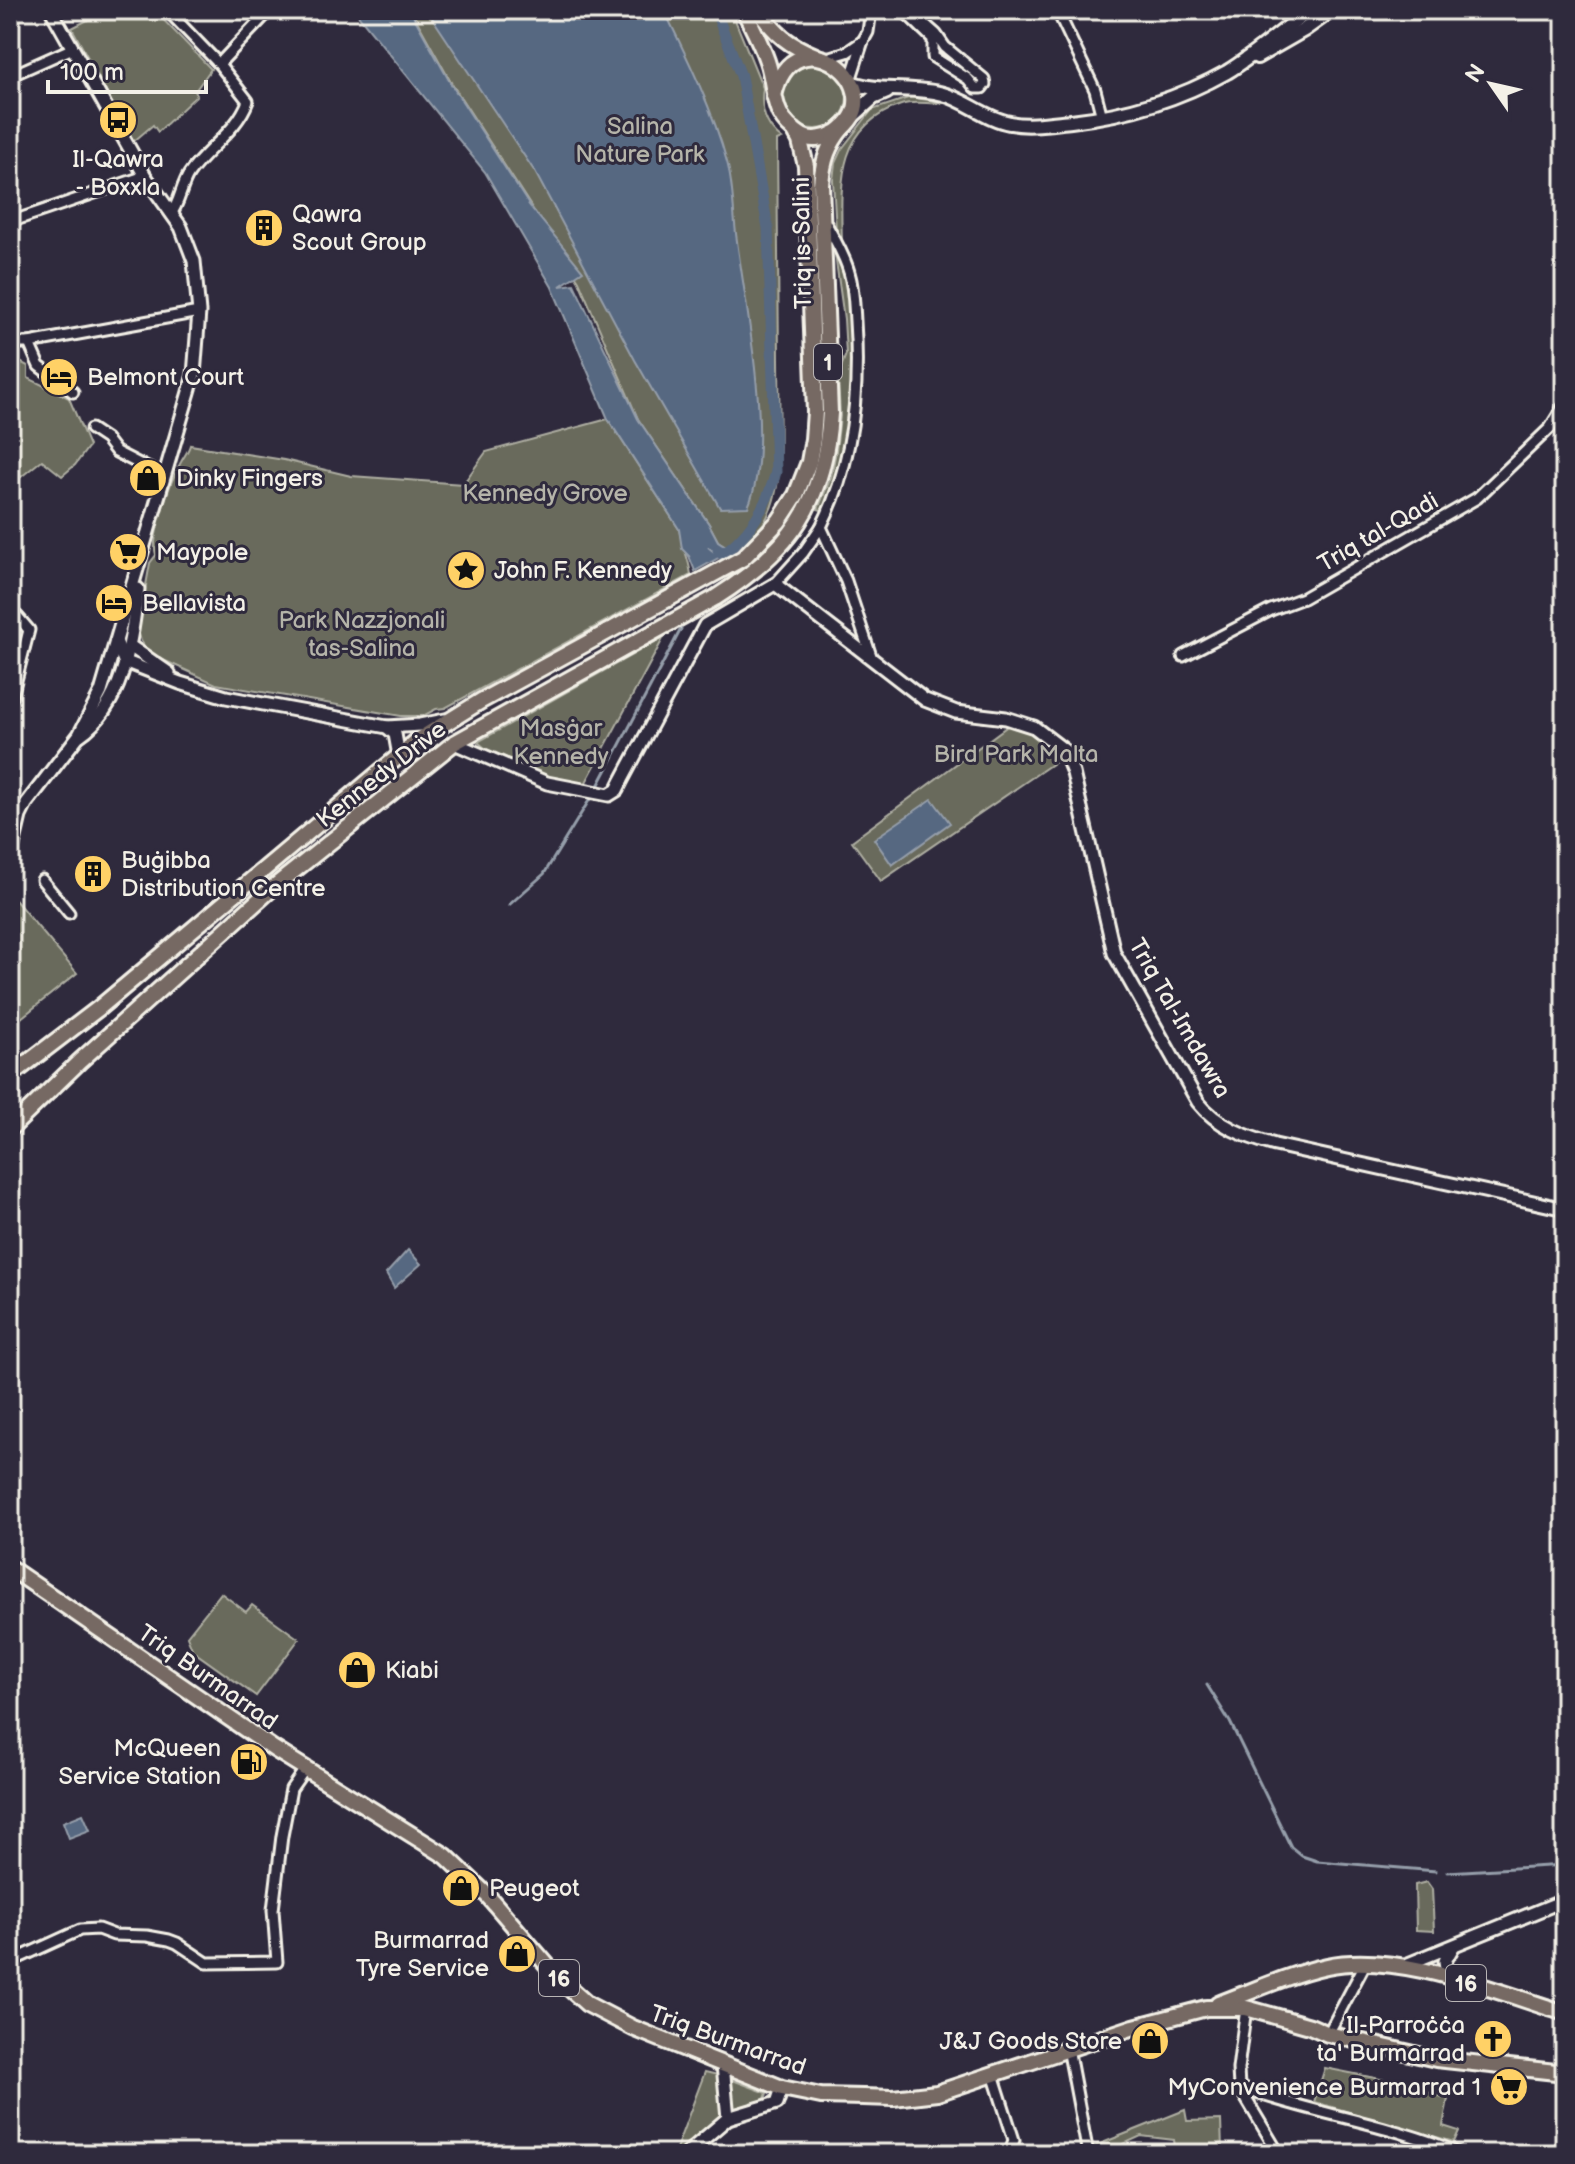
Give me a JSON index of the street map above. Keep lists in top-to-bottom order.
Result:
{
  "streets": {
    "main road": [
      "Triq is-Salini",
      "1",
      "Kennedy Drive",
      "Triq Burmarrad",
      "16"
    ],
    "street": ["Triq tal-Qadi", "Triq Tal-Imdawra"]
  },
  "crossings": [
    ["Triq is-Salini", "1"],
    ["Triq is-Salini", "Kennedy Drive"],
    ["Triq Burmarrad", "16"]
  ],
  "parks": [
    "Salina Nature Park",
    "Kennedy Grove",
    "Park Nazzjonali tas-Salina",
    "Masġar Kennedy",
    "Bird Park Malta"
  ],
  "places": {
    "bus stop": ["Il-Qawra - Boxxla"],
    "building": ["Qawra Scout Group", "Buġibba Distribution Centre"],
    "hotel": ["Belmont Court", "Bellavista"],
    "shop": [
      "Dinky Fingers",
      "Kiabi",
      "Peugeot",
      "Burmarrad Tyre Service",
      "J&J Goods Store"
    ],
    "supermarket": ["Maypole", "MyConvenience Burmarrad 1"],
    "place": ["John F. Kennedy"],
    "fuel station": ["McQueen Service Station"],
    "church": ["Il-Parroċċa ta' Burmarrad"]
  },
  "scale_bar": "100 m",
  "north": "top left"
}
